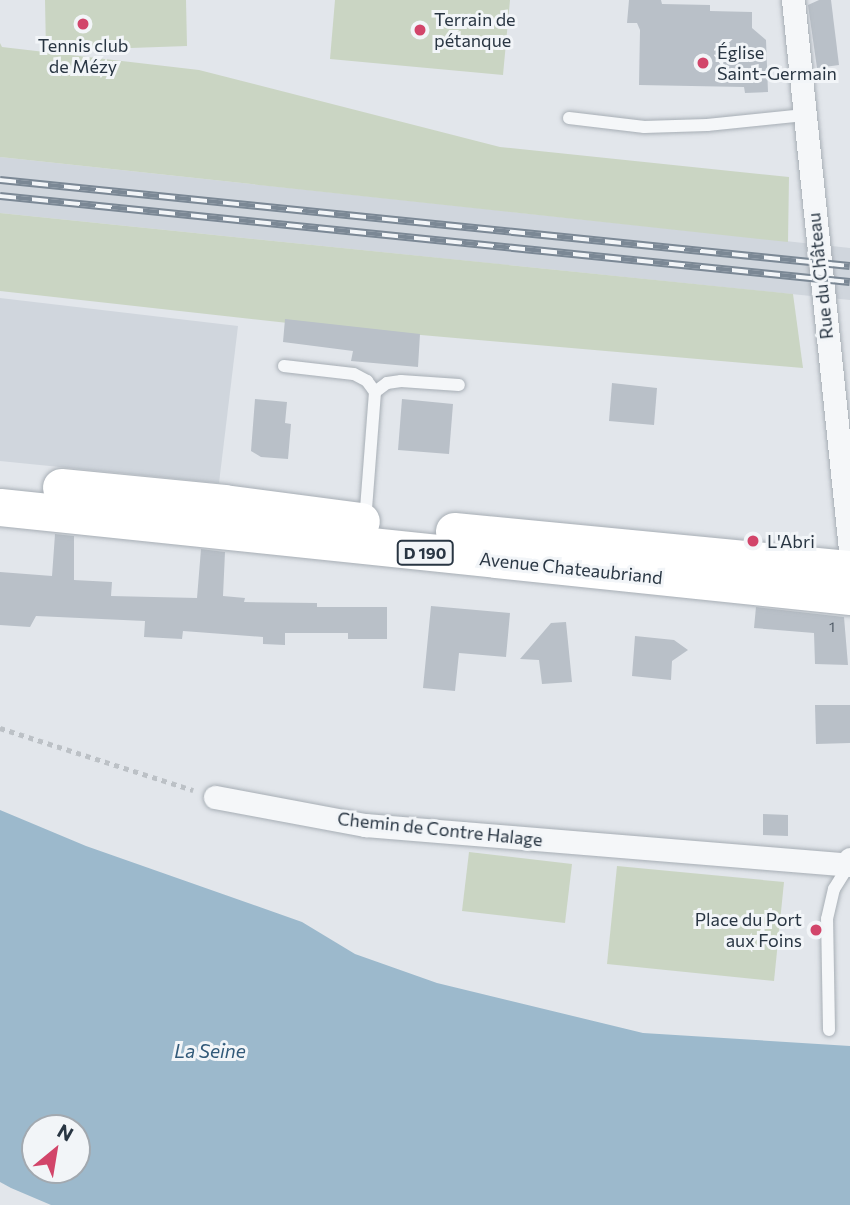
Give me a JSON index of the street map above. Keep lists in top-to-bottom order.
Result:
{
  "streets": {
    "main road": ["D 190", "Avenue Chateaubriand"],
    "street": ["Rue du Château", "Chemin de Contre Halage"]
  },
  "water": ["La Seine"],
  "places": [
    "Tennis club de Mézy",
    "Terrain de pétanque",
    "Église Saint-Germain",
    "L'Abri",
    "Place du Port aux Foins"
  ],
  "house_numbers": ["1"],
  "north": "top right"
}
